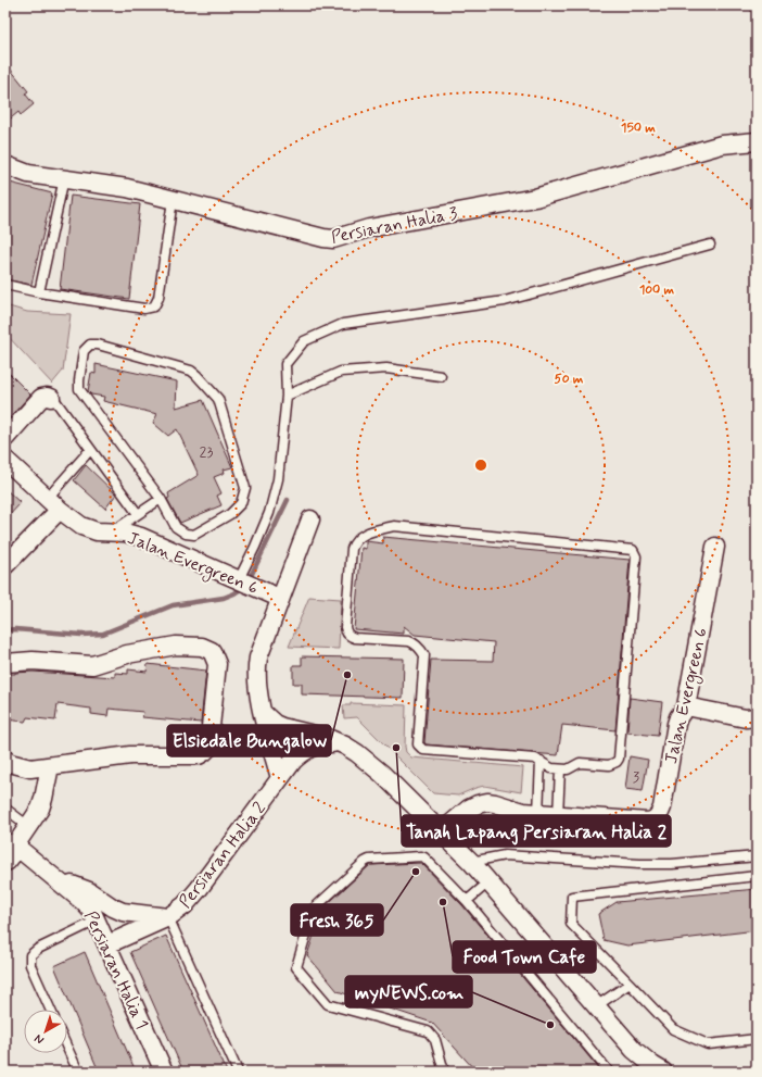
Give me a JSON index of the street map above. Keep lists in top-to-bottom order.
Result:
{
  "streets": {
    "street": [
      "Persiaran Halia 3",
      "Jalan Evergreen 6",
      "Persiaran Halia 2",
      "Persiaran Halia 1"
    ]
  },
  "crossings": [
    ["Persiaran Halia 2", "Persiaran Halia 1"]
  ],
  "places": [
    "Elsiedale Bungalow",
    "Tanah Lapang Persiaran Halia 2",
    "Fresh 365",
    "Food Town Cafe",
    "myNEWS.com"
  ],
  "house_numbers": ["23", "3"],
  "north": "bottom left",
  "rings": ["150 m", "100 m", "50 m"]
}
